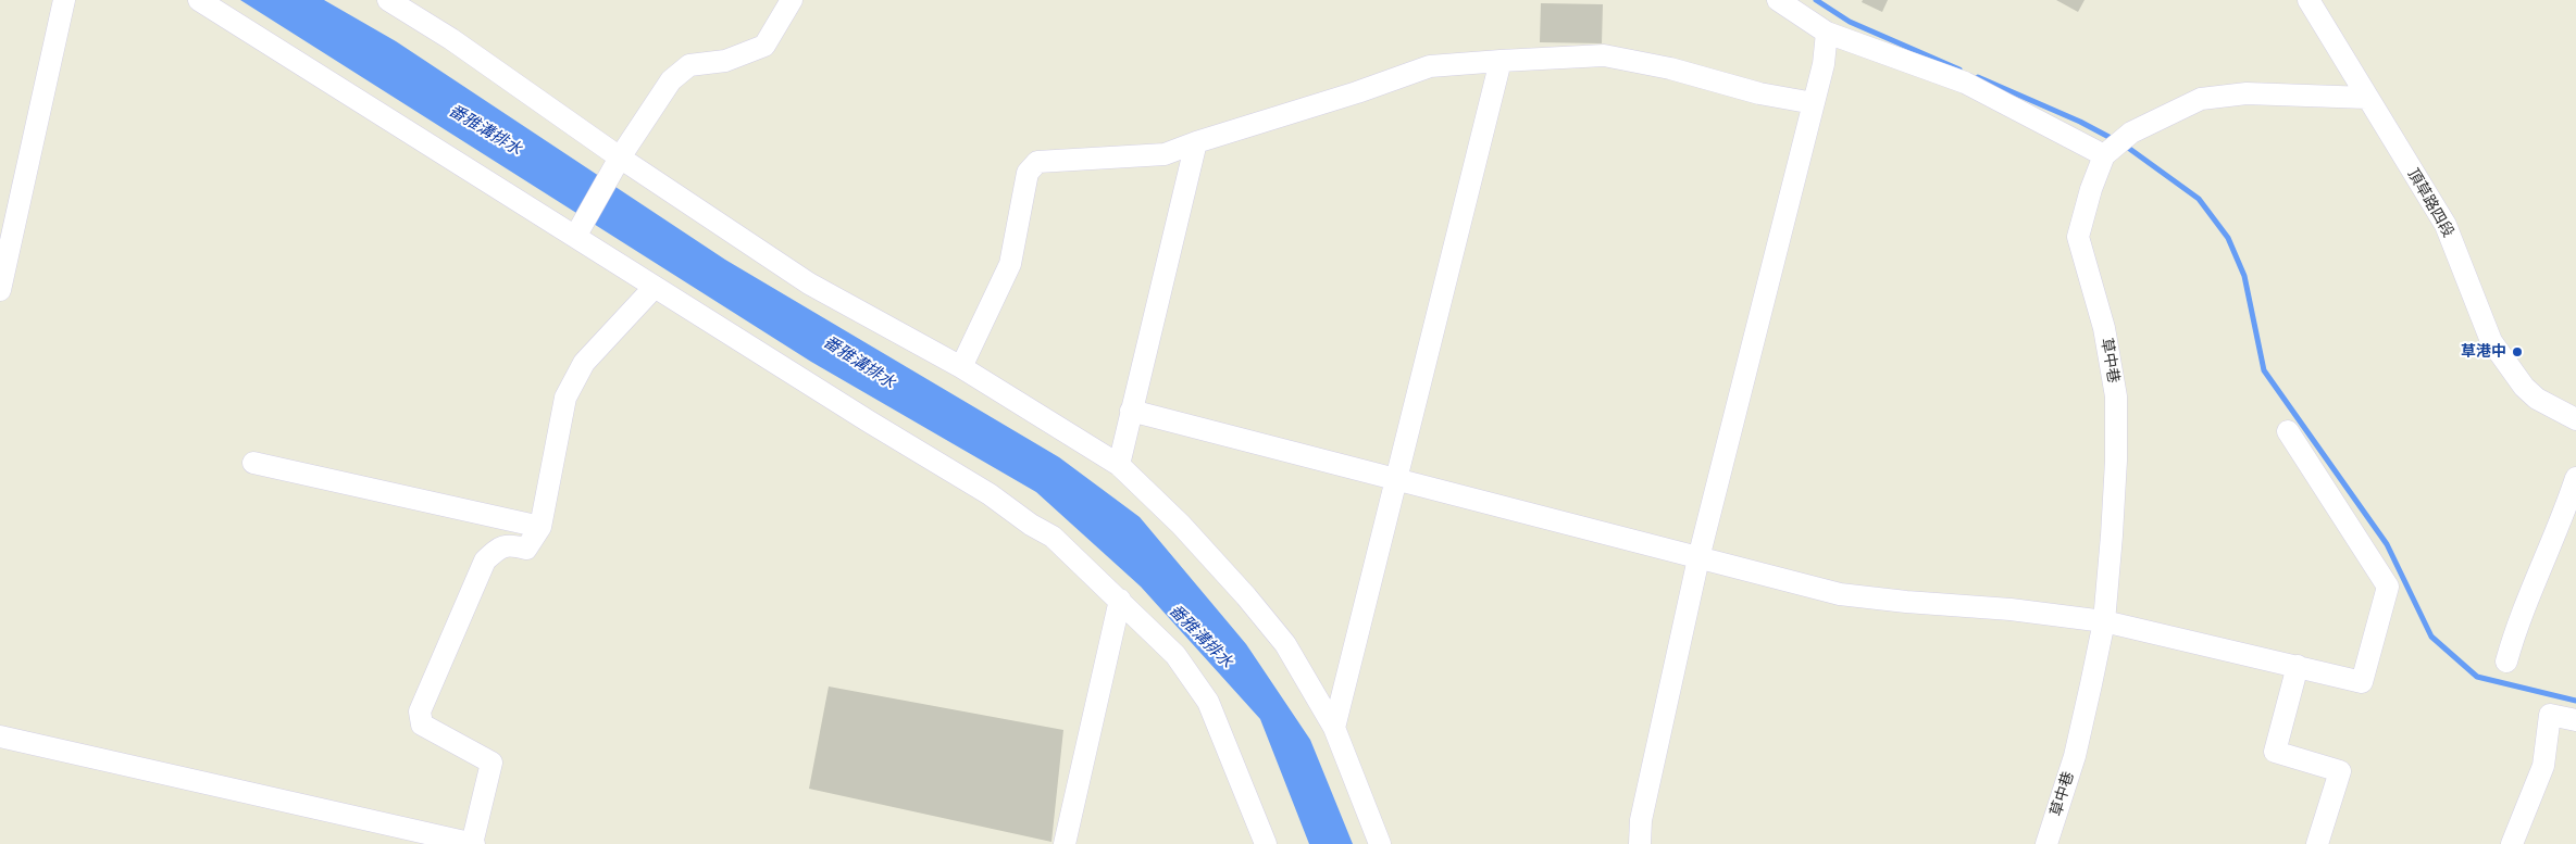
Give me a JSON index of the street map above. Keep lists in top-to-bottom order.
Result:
{
  "streets": {
    "street": ["頂草路四段", "草中巷"]
  },
  "crossings": [
    ["頂草路四段", "草中巷"]
  ],
  "water": ["番雅溝排水"],
  "places": ["草港中"]
}
